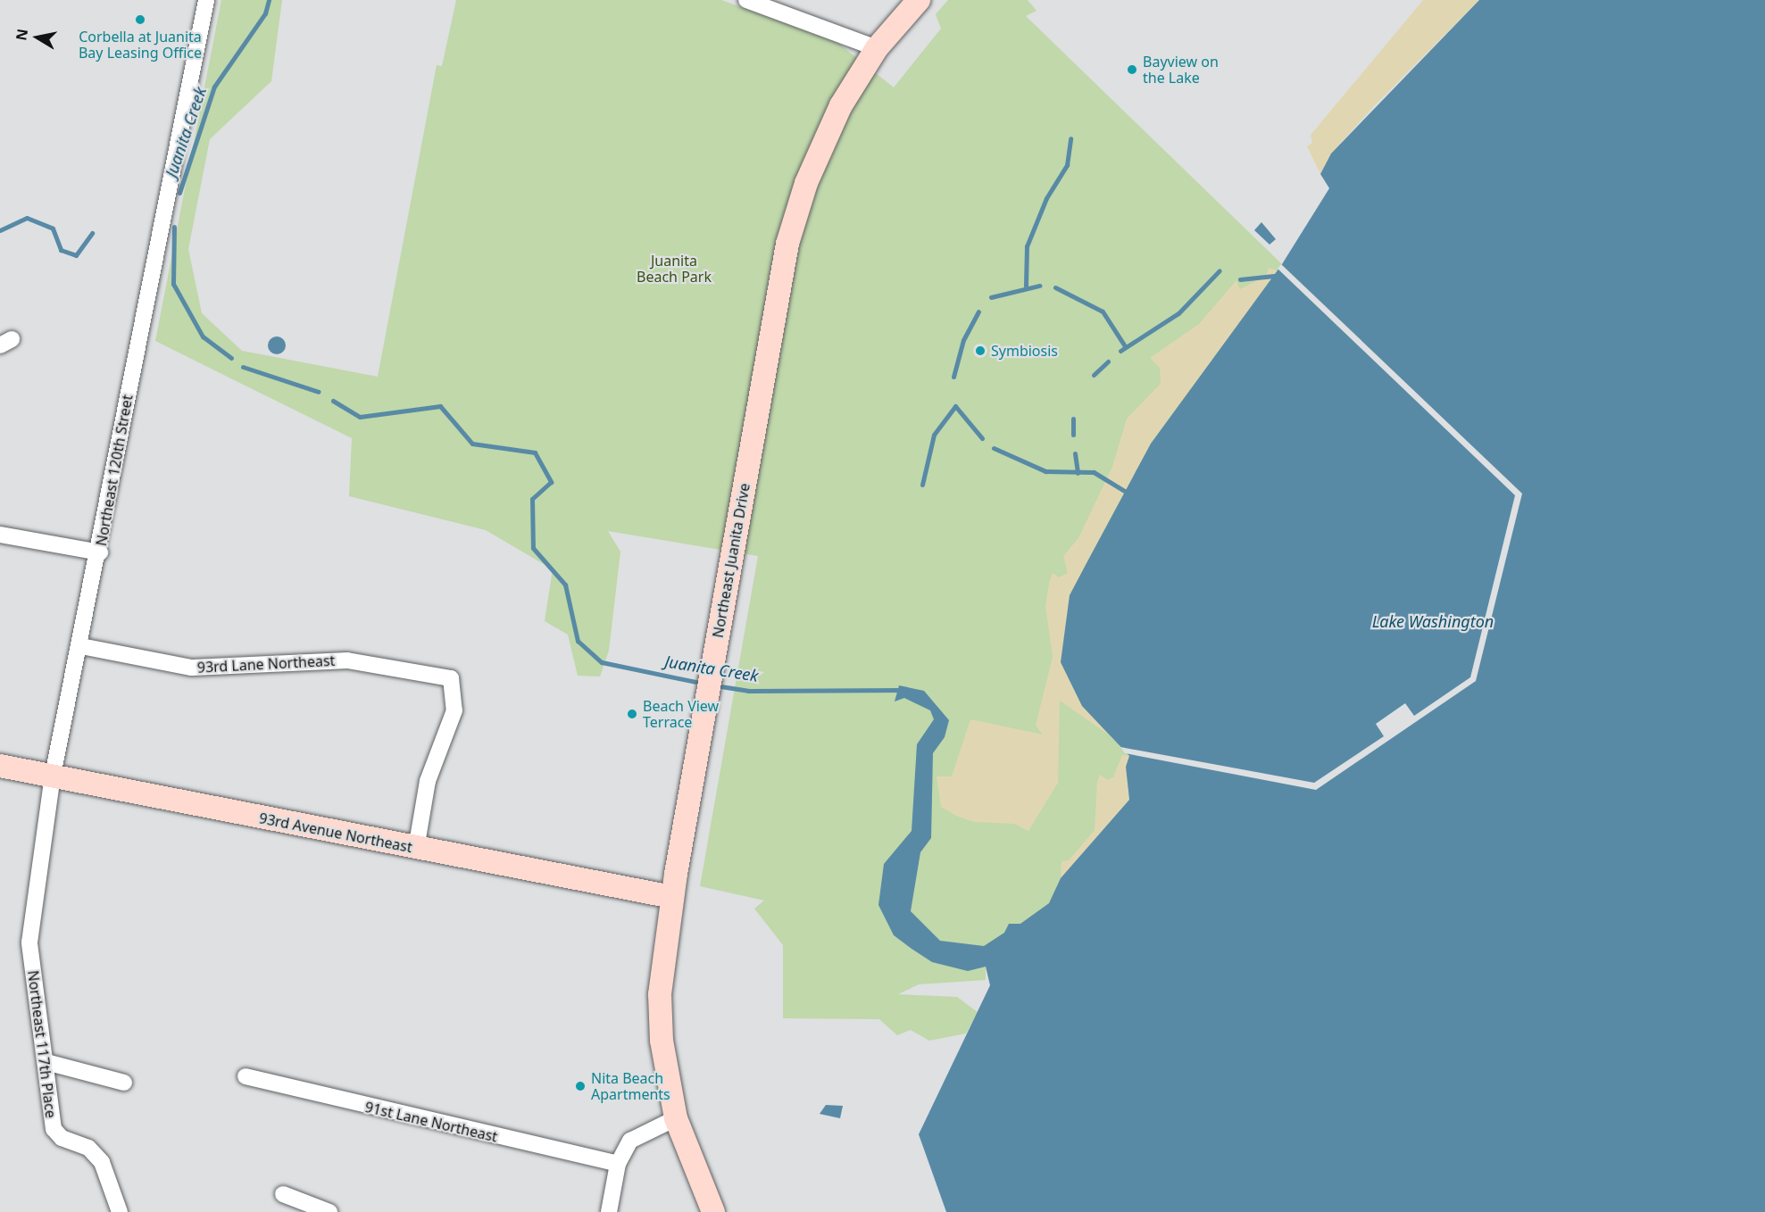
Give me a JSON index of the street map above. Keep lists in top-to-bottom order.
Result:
{
  "streets": {
    "main road": ["Northeast Juanita Drive", "93rd Avenue Northeast"],
    "street": [
      "Northeast 120th Street",
      "93rd Lane Northeast",
      "Northeast 117th Place",
      "91st Lane Northeast"
    ]
  },
  "crossings": [
    ["Northeast 120th Street", "93rd Lane Northeast"],
    ["Northeast 120th Street", "93rd Avenue Northeast"],
    ["Northeast 120th Street", "Northeast 117th Place"],
    ["Northeast Juanita Drive", "93rd Avenue Northeast"],
    ["93rd Lane Northeast", "93rd Avenue Northeast"]
  ],
  "water": ["Juanita Creek", "Lake Washington"],
  "parks": ["Juanita Beach Park"],
  "places": [
    "Corbella at Juanita Bay Leasing Office",
    "Bayview on the Lake",
    "Symbiosis",
    "Beach View Terrace",
    "Nita Beach Apartments"
  ],
  "north": "left"
}
